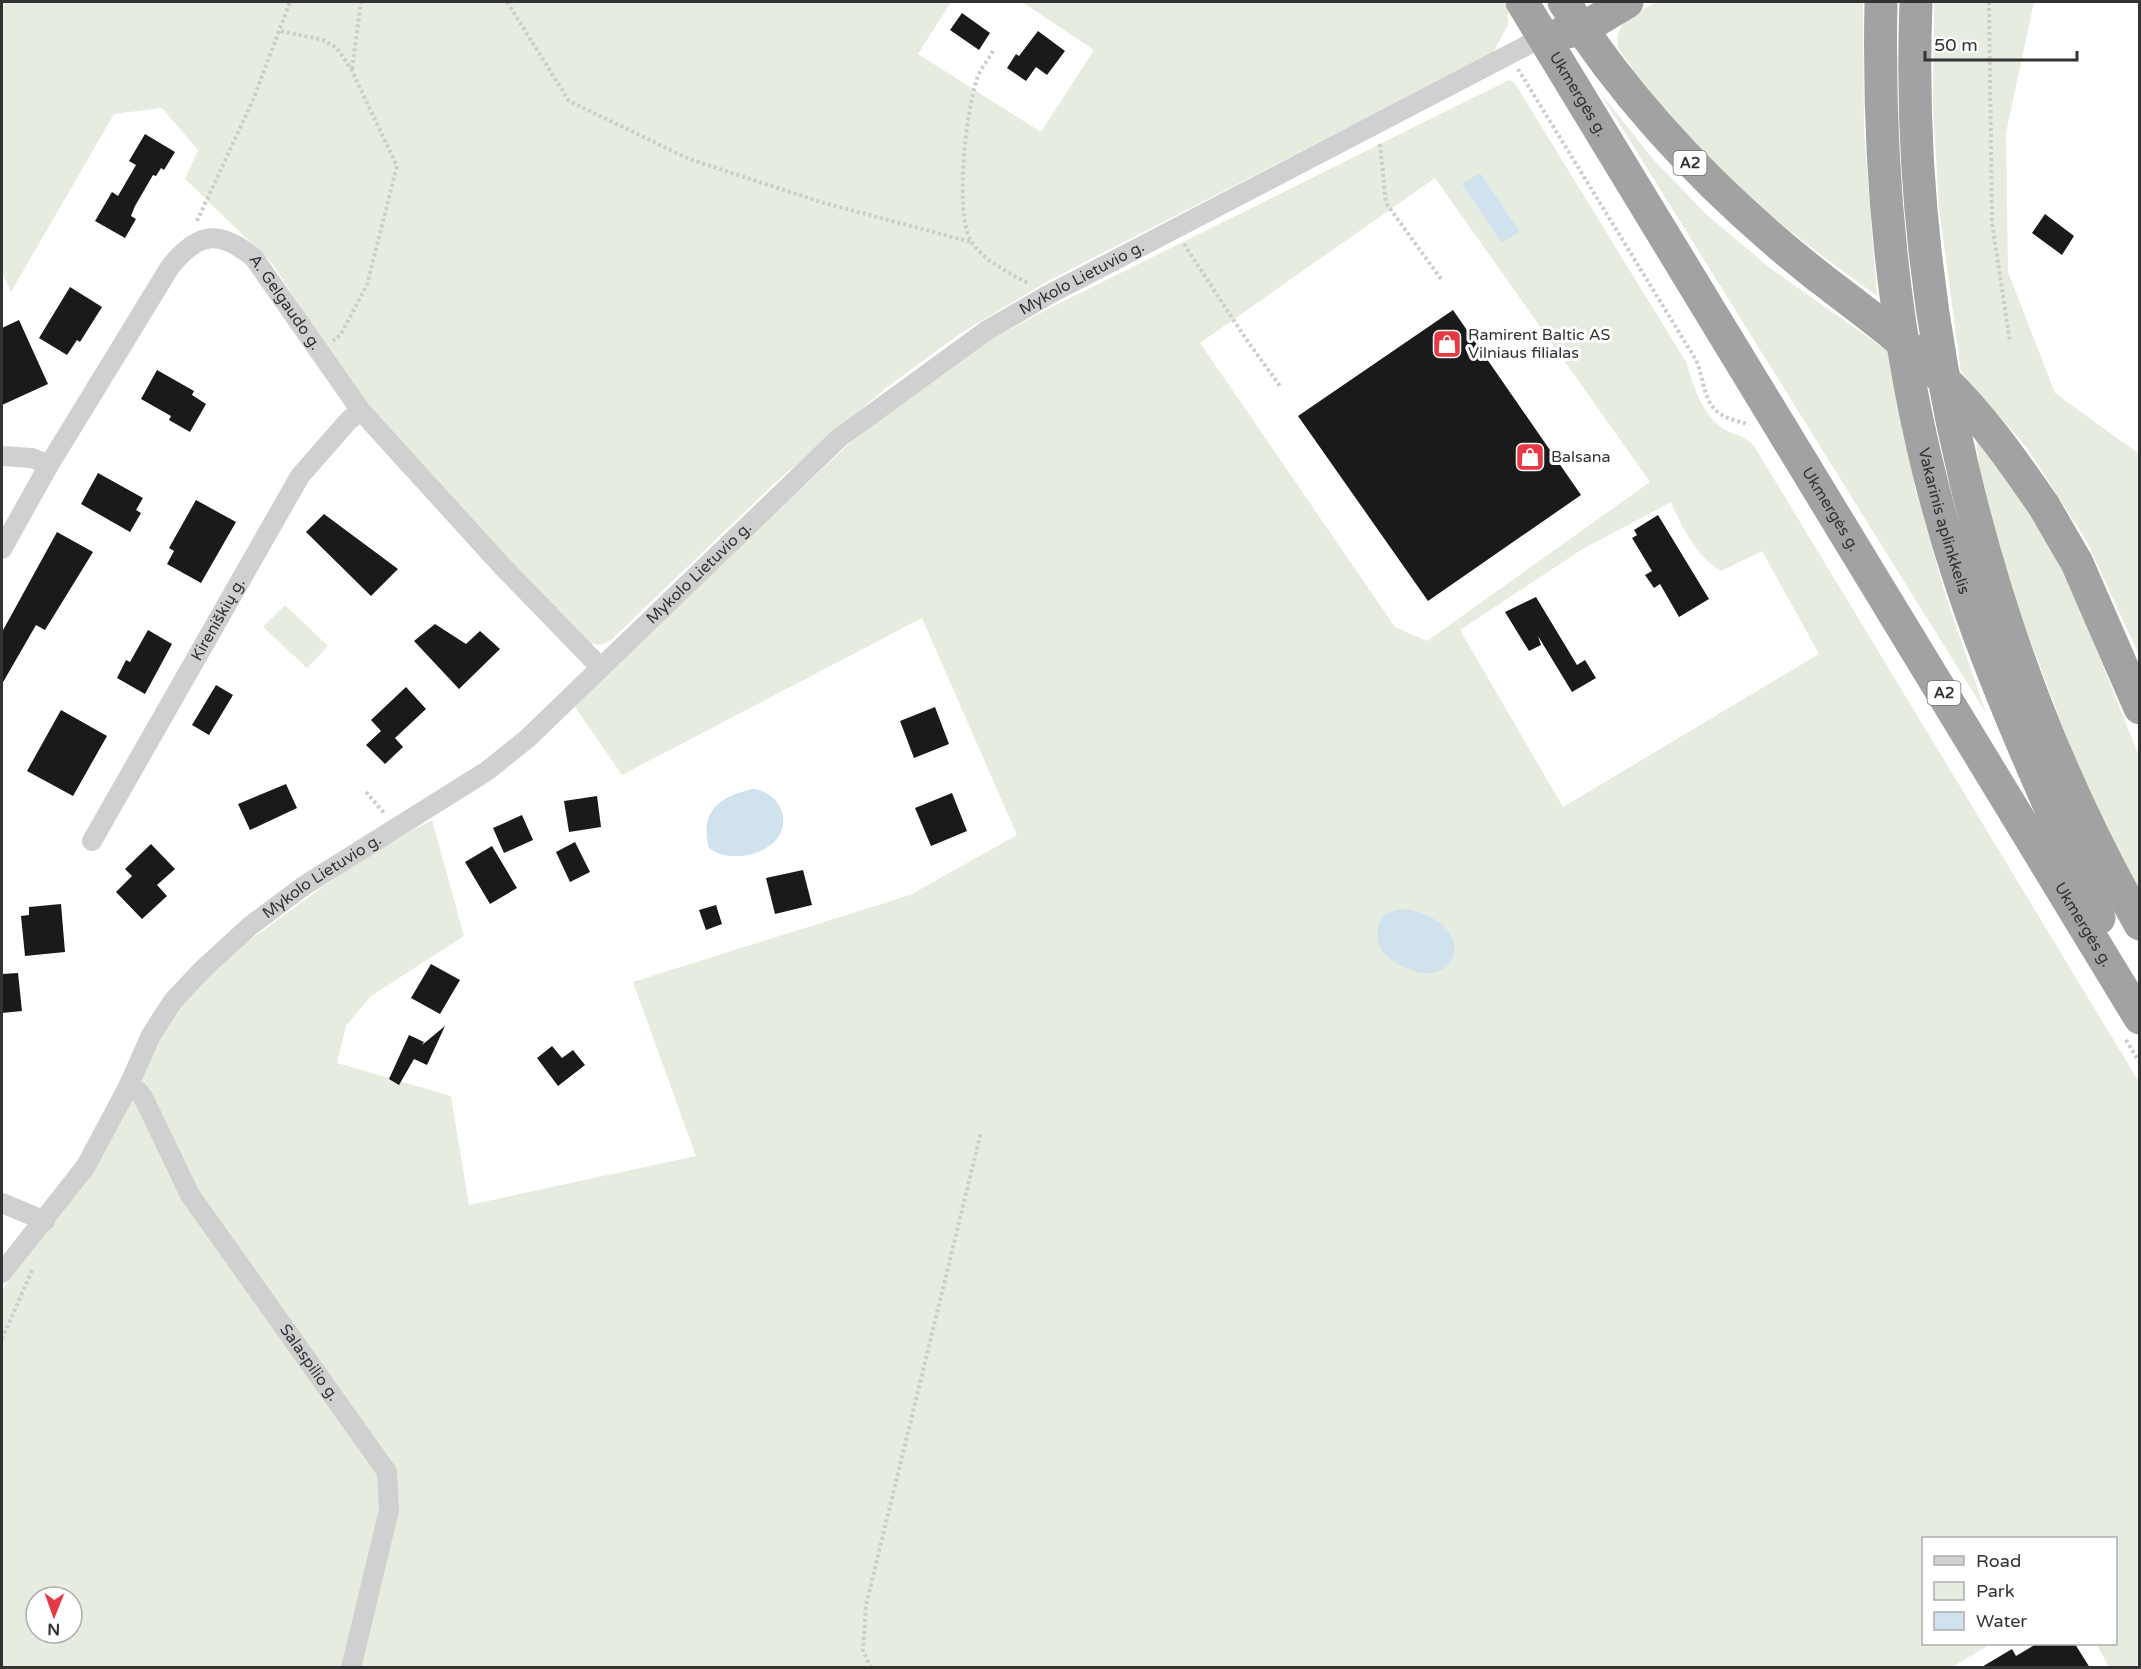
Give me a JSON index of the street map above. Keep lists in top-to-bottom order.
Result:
{
  "streets": {
    "highway": ["Ukmergės g.", "A2", "Vakarinis aplinkkelis"],
    "street": [
      "Mykolo Lietuvio g.",
      "A. Gelgaudo g.",
      "Kireniškių g.",
      "Salaspilio g."
    ]
  },
  "crossings": [
    ["Ukmergės g.", "Mykolo Lietuvio g."],
    ["Ukmergės g.", "Vakarinis aplinkkelis"],
    ["Mykolo Lietuvio g.", "A. Gelgaudo g."],
    ["Mykolo Lietuvio g.", "Salaspilio g."],
    ["A. Gelgaudo g.", "Kireniškių g."]
  ],
  "places": {
    "shop": ["Ramirent Baltic AS Vilniaus filialas", "Balsana"]
  },
  "legend": ["Road", "Park", "Water"],
  "scale_bar": "50 m",
  "north": "bottom"
}
